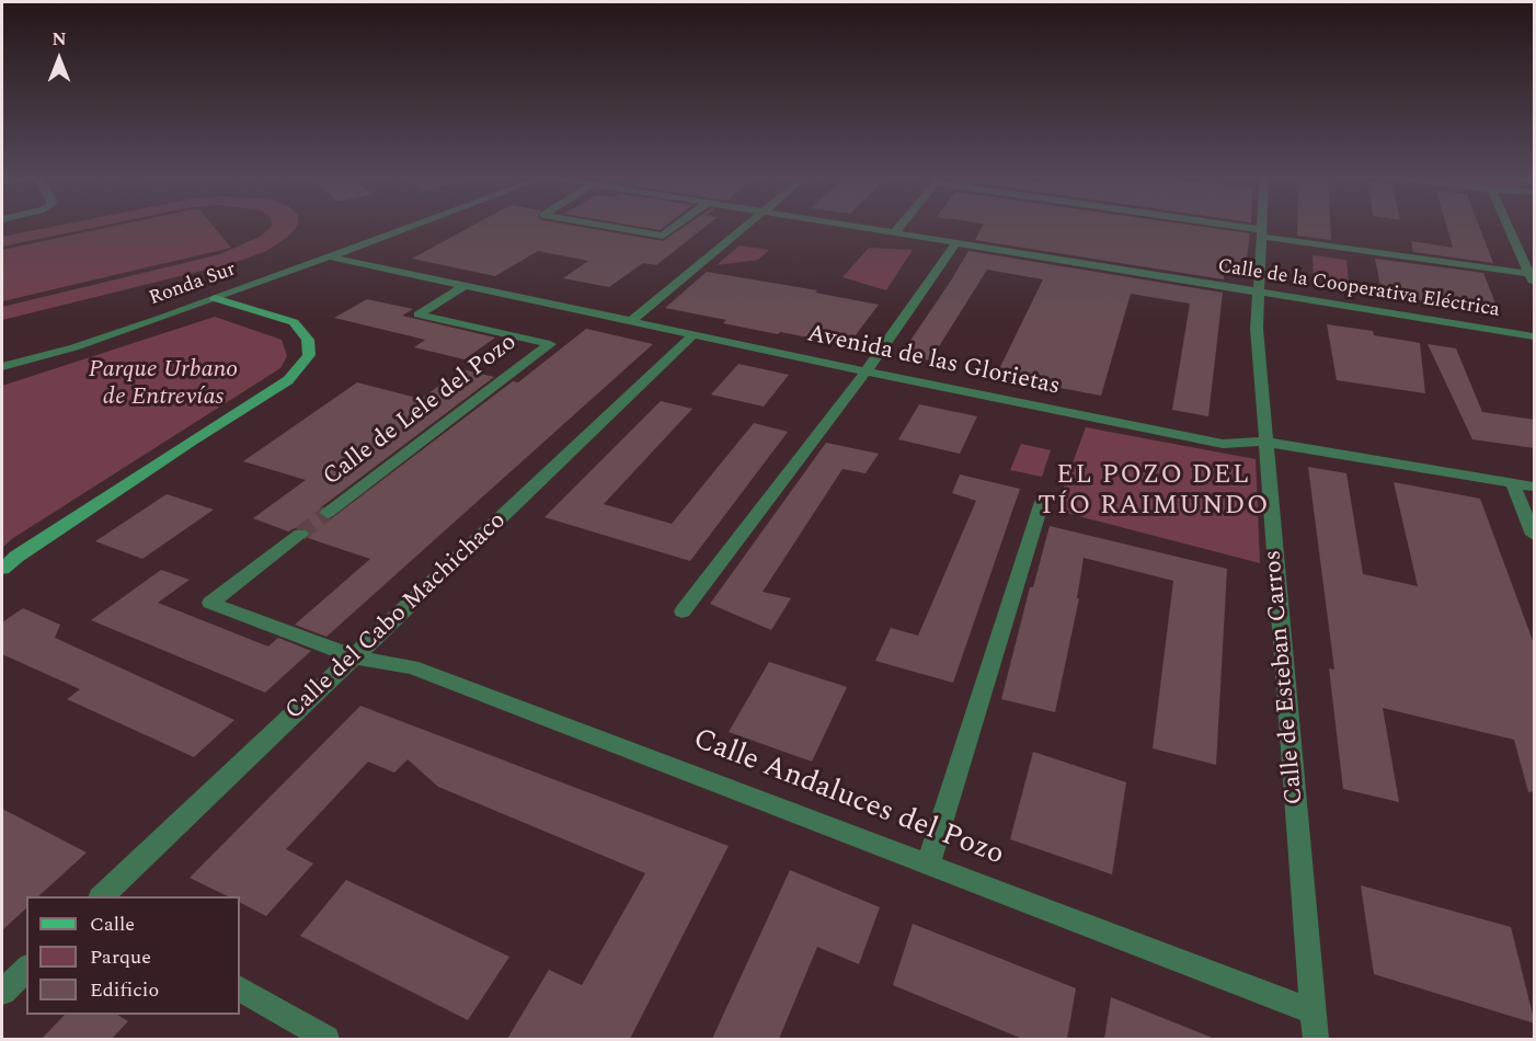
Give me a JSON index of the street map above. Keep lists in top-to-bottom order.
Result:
{
  "streets": {
    "street": [
      "Ronda Sur",
      "Calle de la Cooperativa Eléctrica",
      "Avenida de las Glorietas",
      "Calle de Lele del Pozo",
      "Calle del Cabo Machichaco",
      "Calle de Esteban Carros",
      "Calle Andaluces del Pozo"
    ]
  },
  "crossings": [
    ["Ronda Sur", "Avenida de las Glorietas"],
    ["Calle de la Cooperativa Eléctrica", "Calle de Esteban Carros"],
    ["Avenida de las Glorietas", "Calle de Lele del Pozo"],
    ["Avenida de las Glorietas", "Calle del Cabo Machichaco"],
    ["Avenida de las Glorietas", "Calle de Esteban Carros"],
    ["Calle del Cabo Machichaco", "Calle Andaluces del Pozo"],
    ["Calle de Esteban Carros", "Calle Andaluces del Pozo"]
  ],
  "districts": ["EL POZO DEL TÍO RAIMUNDO"],
  "parks": ["Parque Urbano de Entrevías"],
  "legend": ["Calle", "Parque", "Edificio"],
  "north": "top"
}
